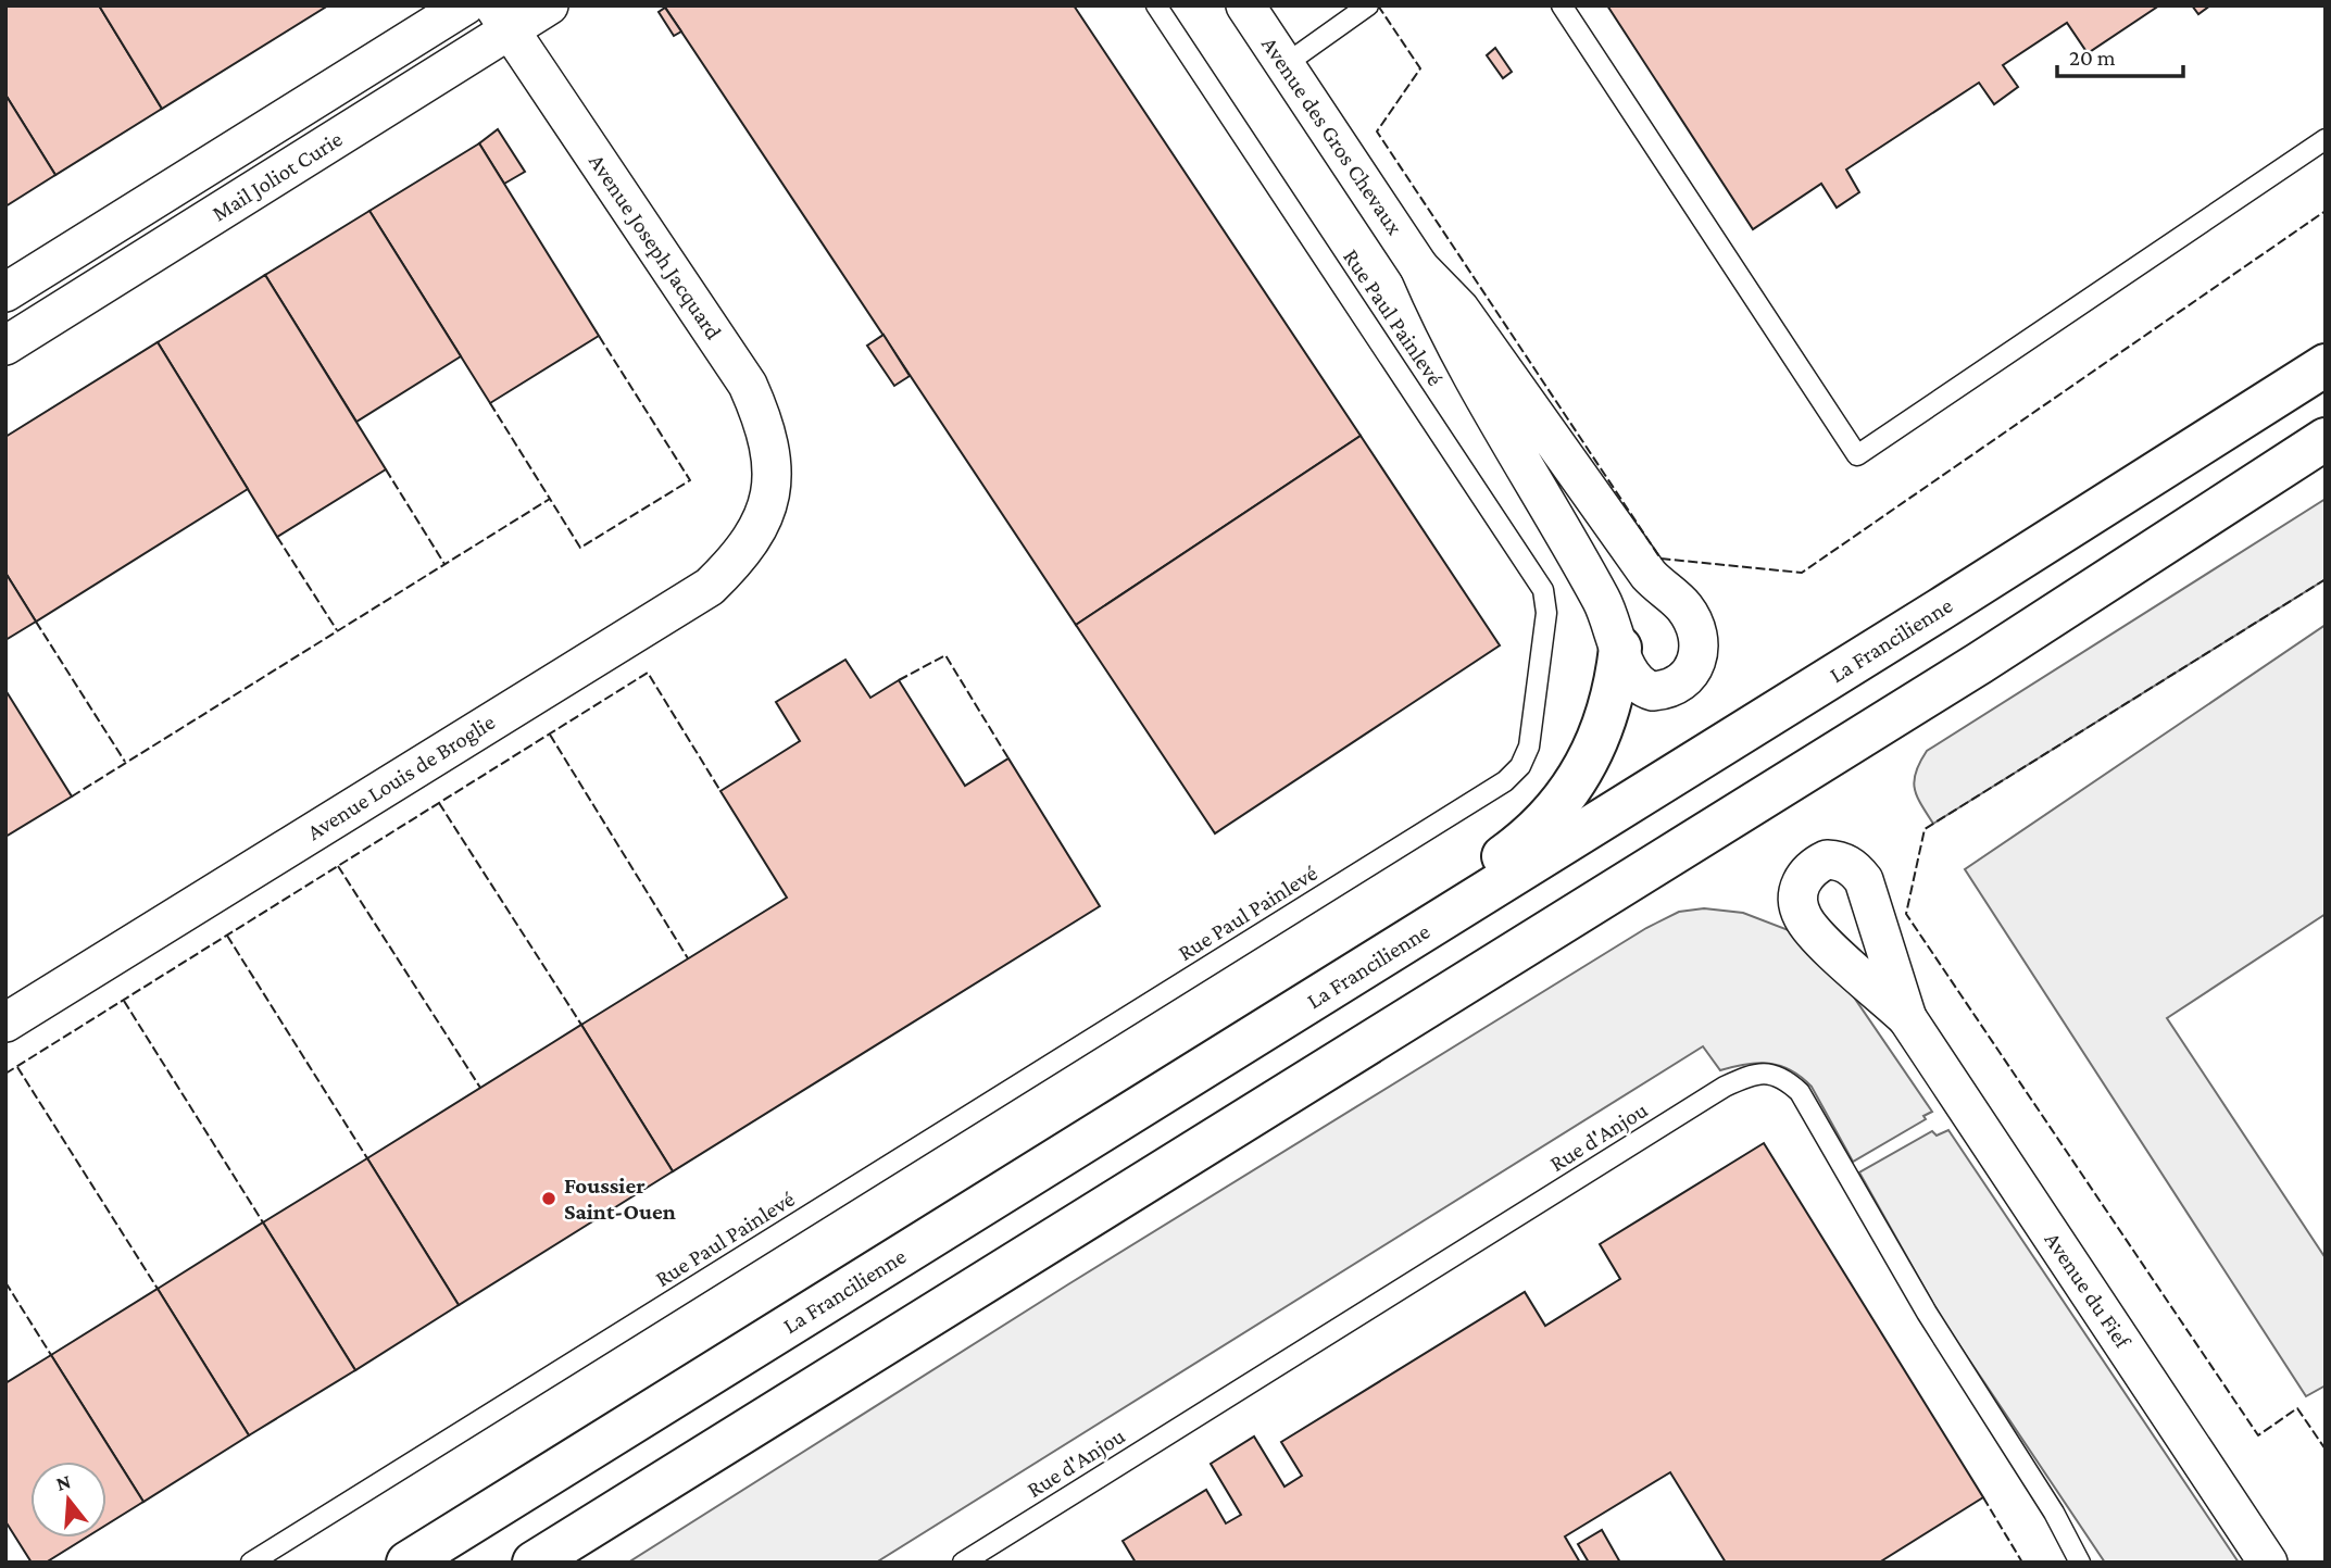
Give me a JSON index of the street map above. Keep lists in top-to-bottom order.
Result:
{
  "streets": {
    "highway": ["La Francilienne"],
    "street": [
      "Avenue des Gros Chevaux",
      "Mail Joliot Curie",
      "Avenue Joseph Jacquard",
      "Avenue Louis de Broglie",
      "Avenue du Fief"
    ],
    "lane": ["Rue Paul Painlevé", "Rue d'Anjou"]
  },
  "crossings": [
    ["Mail Joliot Curie", "Avenue Joseph Jacquard"],
    ["Avenue Joseph Jacquard", "Avenue Louis de Broglie"]
  ],
  "places": ["Foussier Saint-Ouen"],
  "scale_bar": "20 m",
  "north": "top"
}
